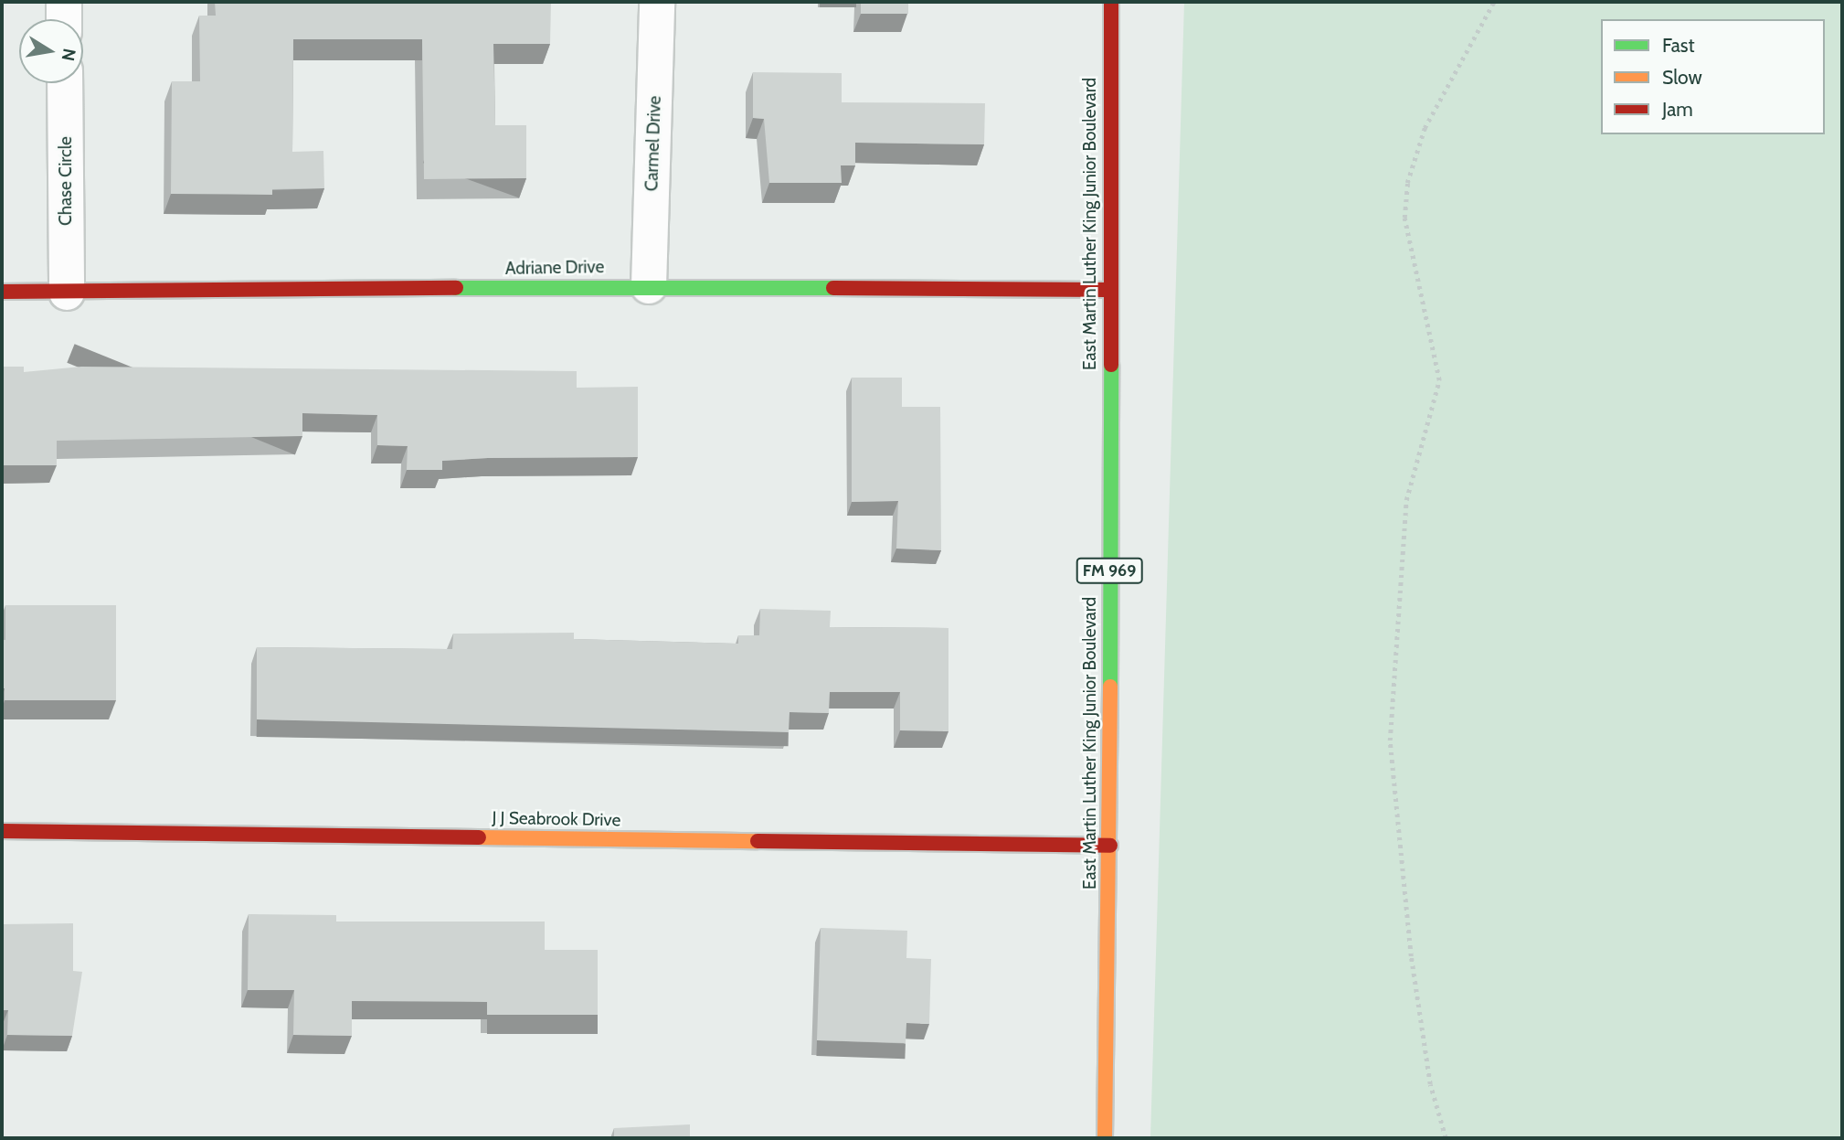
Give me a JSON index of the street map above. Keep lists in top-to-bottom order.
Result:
{
  "streets": {
    "street": [
      "Carmel Drive",
      "Chase Circle",
      "East Martin Luther King Junior Boulevard",
      "Adriane Drive",
      "FM 969",
      "J J Seabrook Drive"
    ]
  },
  "crossings": [
    ["Carmel Drive", "Adriane Drive"],
    ["Chase Circle", "Adriane Drive"],
    ["East Martin Luther King Junior Boulevard", "Adriane Drive"],
    ["East Martin Luther King Junior Boulevard", "J J Seabrook Drive"]
  ],
  "legend": ["Fast", "Slow", "Jam"],
  "north": "right"
}
